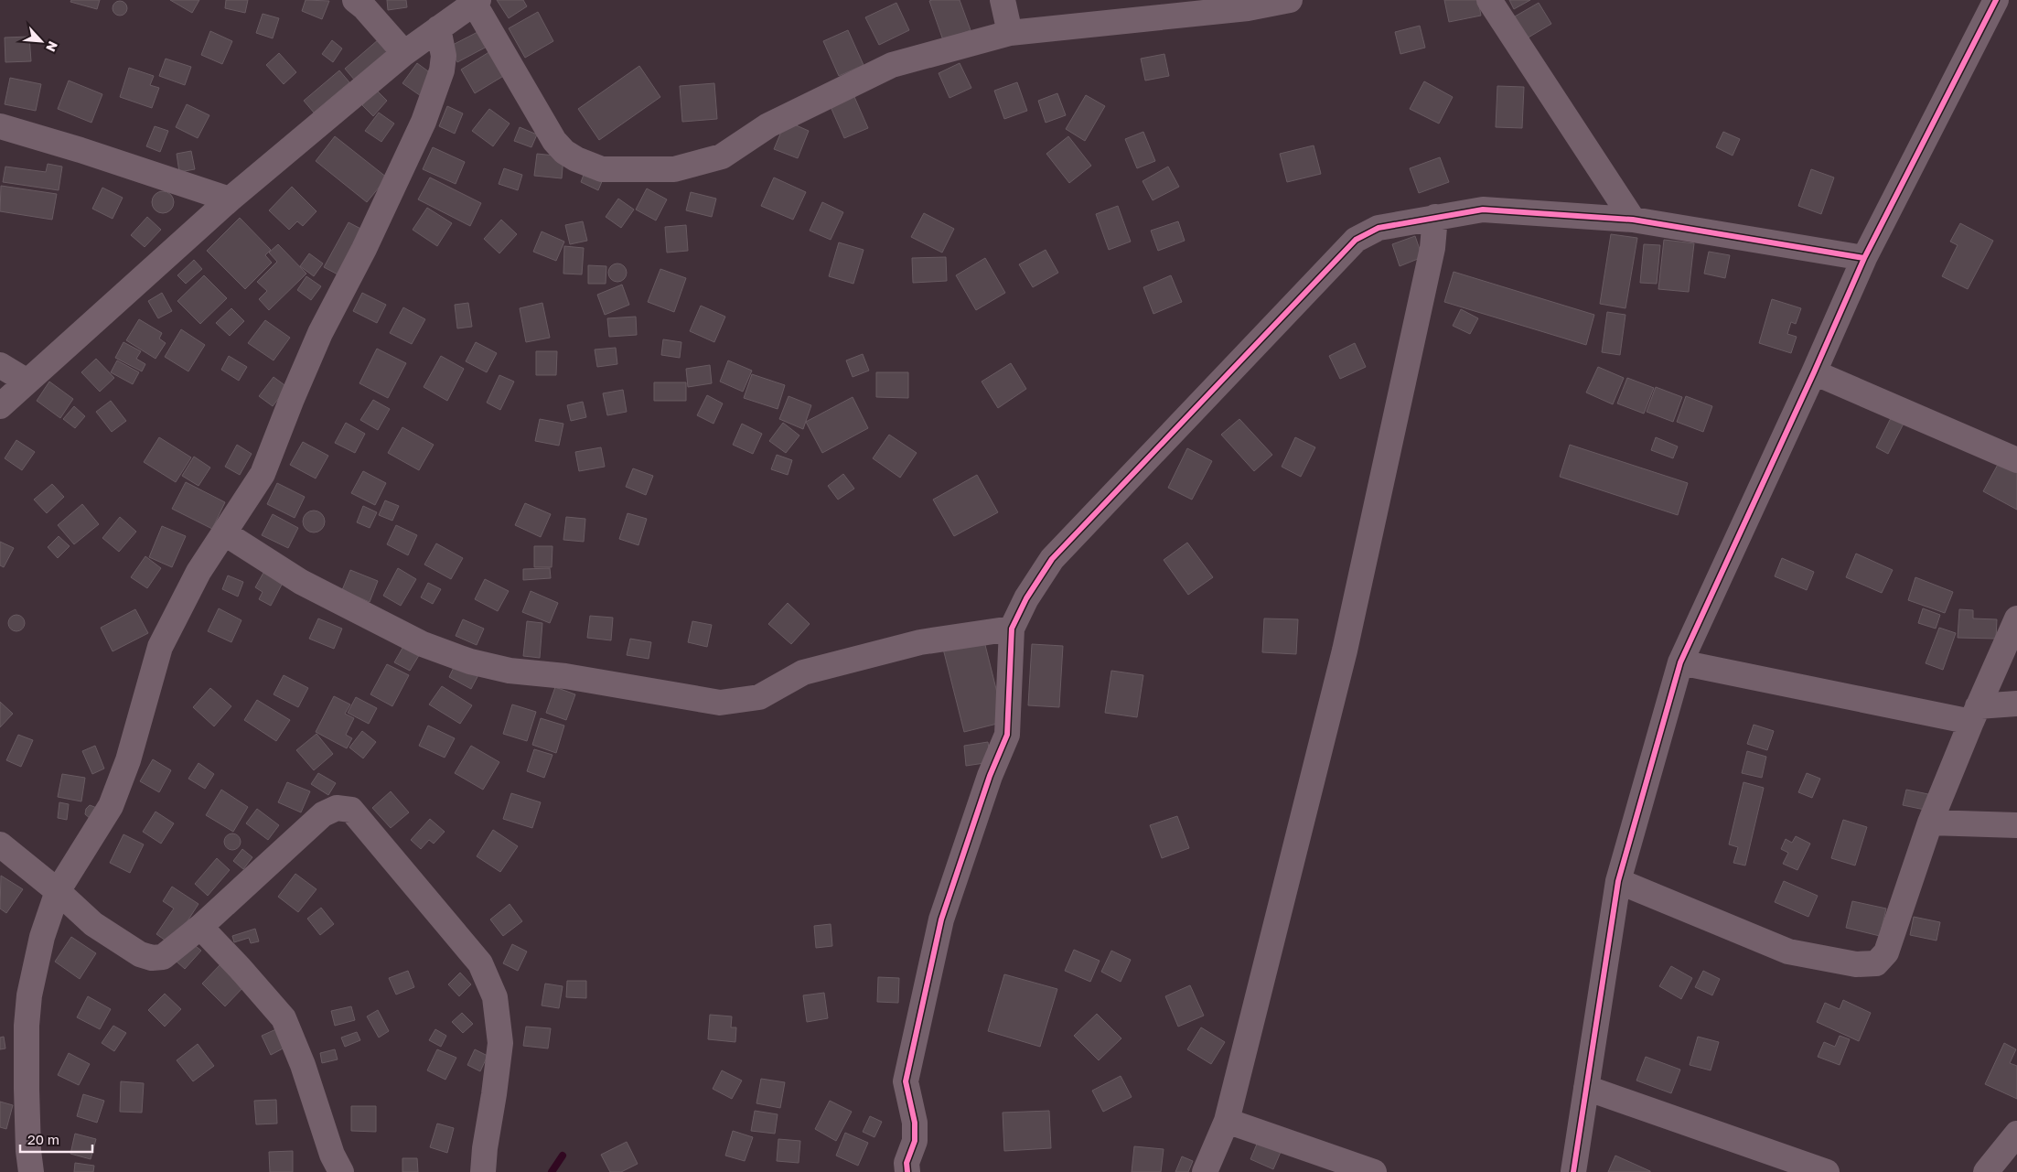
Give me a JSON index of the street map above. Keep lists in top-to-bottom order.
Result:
{
  "scale_bar": "20 m",
  "north": "bottom right"
}
